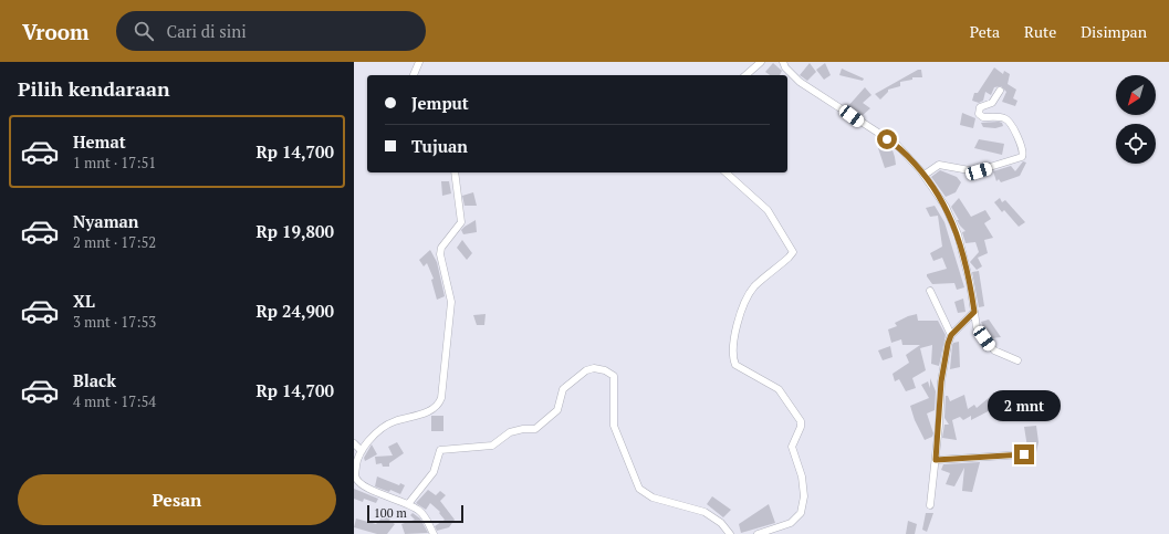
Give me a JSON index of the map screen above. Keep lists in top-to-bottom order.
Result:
{
  "scale_bar": "100 m",
  "north": "bottom left",
  "page": {
    "header": "Vroom",
    "search": "Cari di sini",
    "nav": ["Peta", "Rute", "Disimpan"],
    "heading": "Pilih kendaraan",
    "banner": ["Jemput", "Tujuan"],
    "list": [
      {
        "name": "Hemat",
        "note": "1 mnt · 17:51",
        "value": "Rp 14,700"
      },
      {
        "name": "Nyaman",
        "note": "2 mnt · 17:52",
        "value": "Rp 19,800"
      },
      {
        "name": "XL",
        "note": "3 mnt · 17:53",
        "value": "Rp 24,900"
      },
      {
        "name": "Black",
        "note": "4 mnt · 17:54",
        "value": "Rp 14,700"
      }
    ],
    "bubble": "2 mnt",
    "buttons": "Pesan",
    "scale": "100 m"
  }
}
